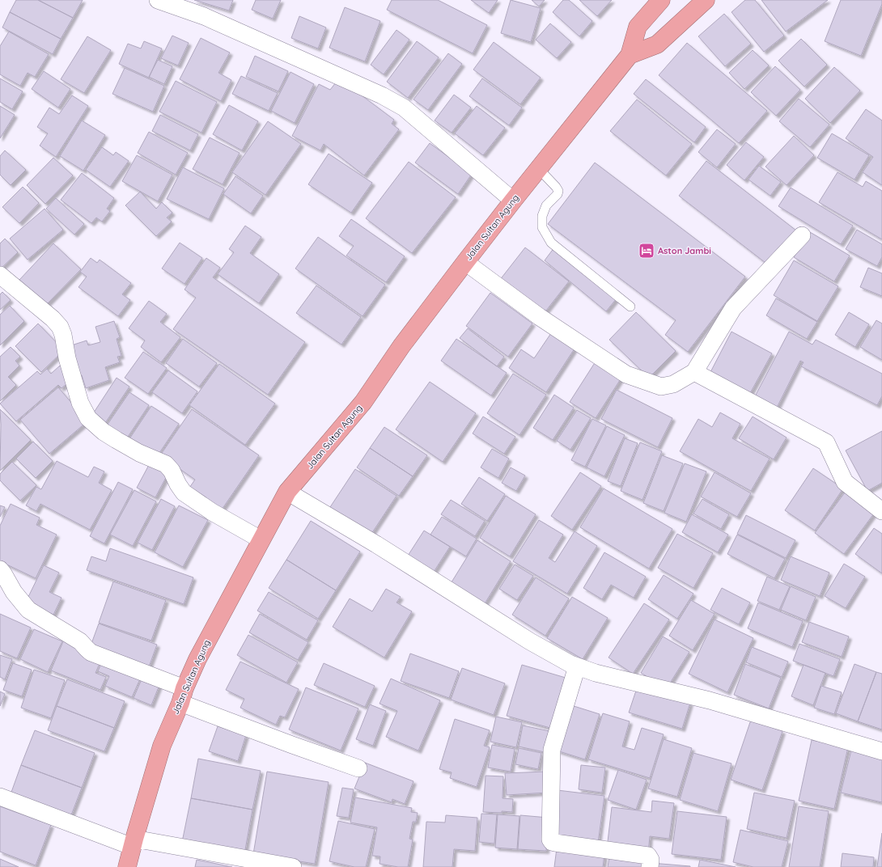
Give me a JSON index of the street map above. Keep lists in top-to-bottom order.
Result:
{
  "streets": {
    "highway": ["Jalan Sultan Agung"]
  },
  "places": {
    "hotel": ["Aston Jambi"]
  }
}
